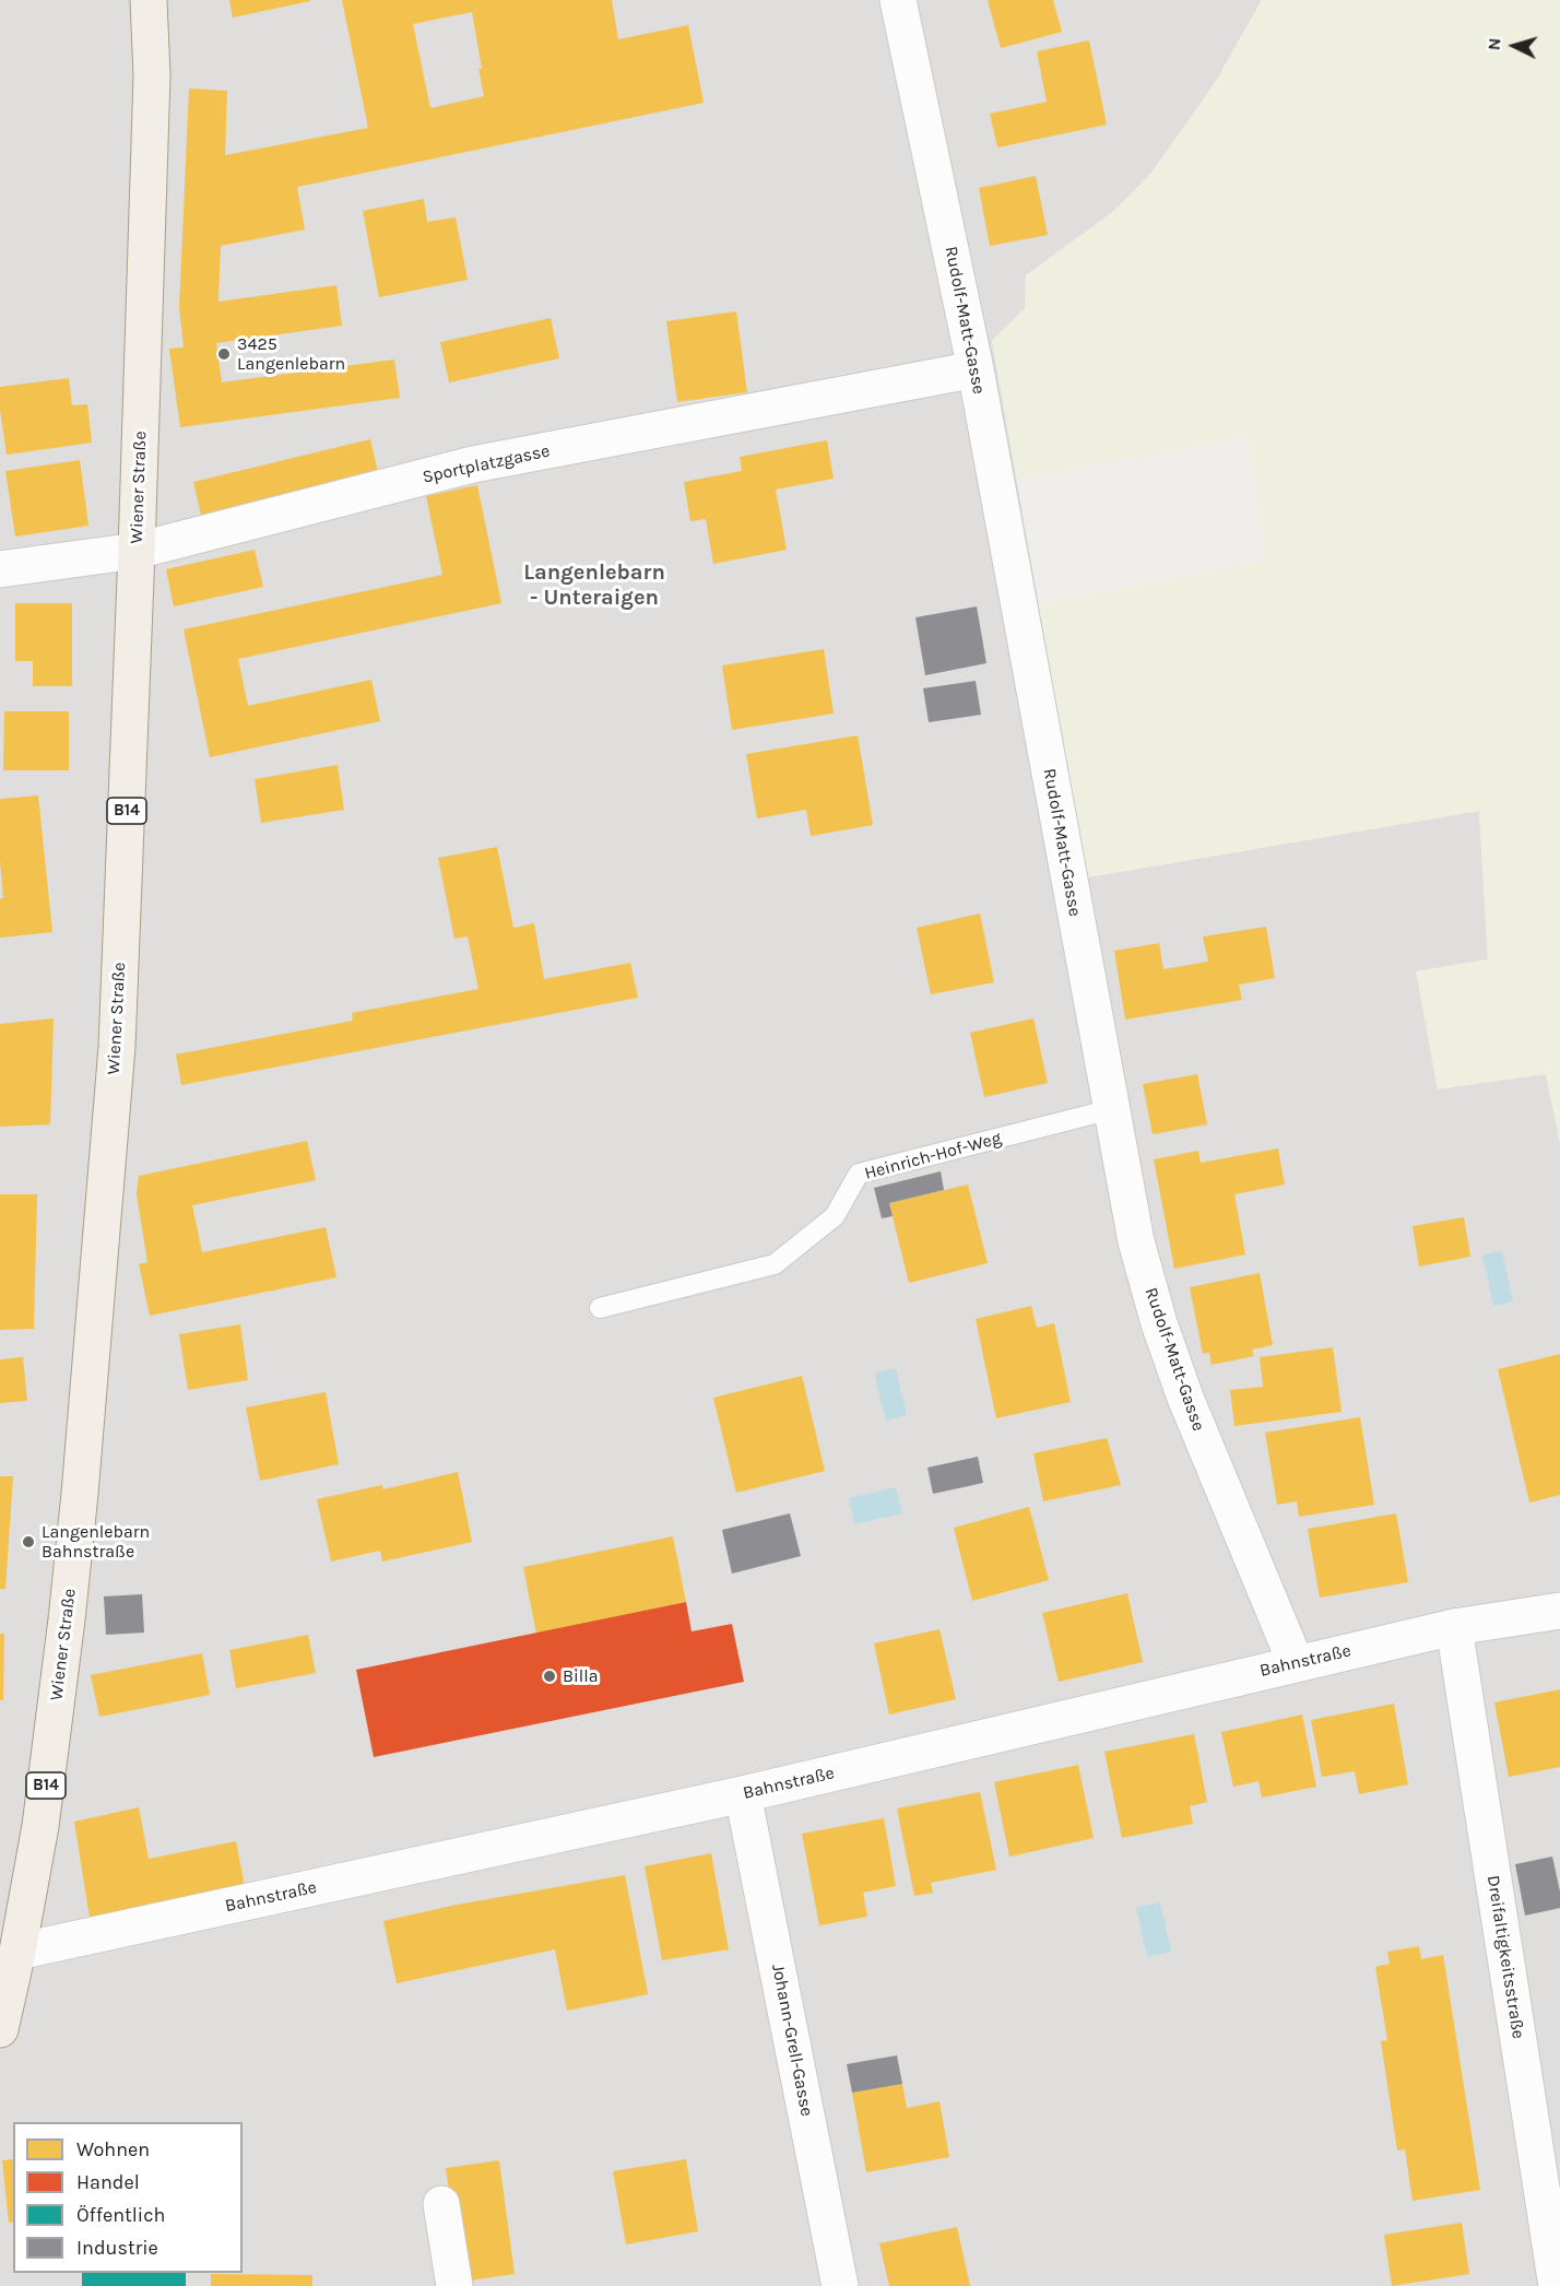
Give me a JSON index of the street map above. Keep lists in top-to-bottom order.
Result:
{
  "streets": {
    "main road": ["Wiener Straße", "B14"],
    "street": [
      "Rudolf-Matt-Gasse",
      "Sportplatzgasse",
      "Bahnstraße",
      "Dreifaltigkeitsstraße",
      "Johann-Grell-Gasse"
    ],
    "lane": ["Heinrich-Hof-Weg"]
  },
  "crossings": [
    ["Rudolf-Matt-Gasse", "Sportplatzgasse"],
    ["Rudolf-Matt-Gasse", "Heinrich-Hof-Weg"],
    ["Rudolf-Matt-Gasse", "Bahnstraße"],
    ["Sportplatzgasse", "Wiener Straße"],
    ["Wiener Straße", "Bahnstraße"],
    ["Bahnstraße", "Dreifaltigkeitsstraße"],
    ["Bahnstraße", "Johann-Grell-Gasse"]
  ],
  "districts": ["Langenlebarn - Unteraigen"],
  "places": ["3425 Langenlebarn", "Langenlebarn Bahnstraße", "Billa"],
  "legend": [
    "Wohnen",
    "Handel",
    "Öffentlich",
    "Industrie"
  ],
  "north": "left"
}
